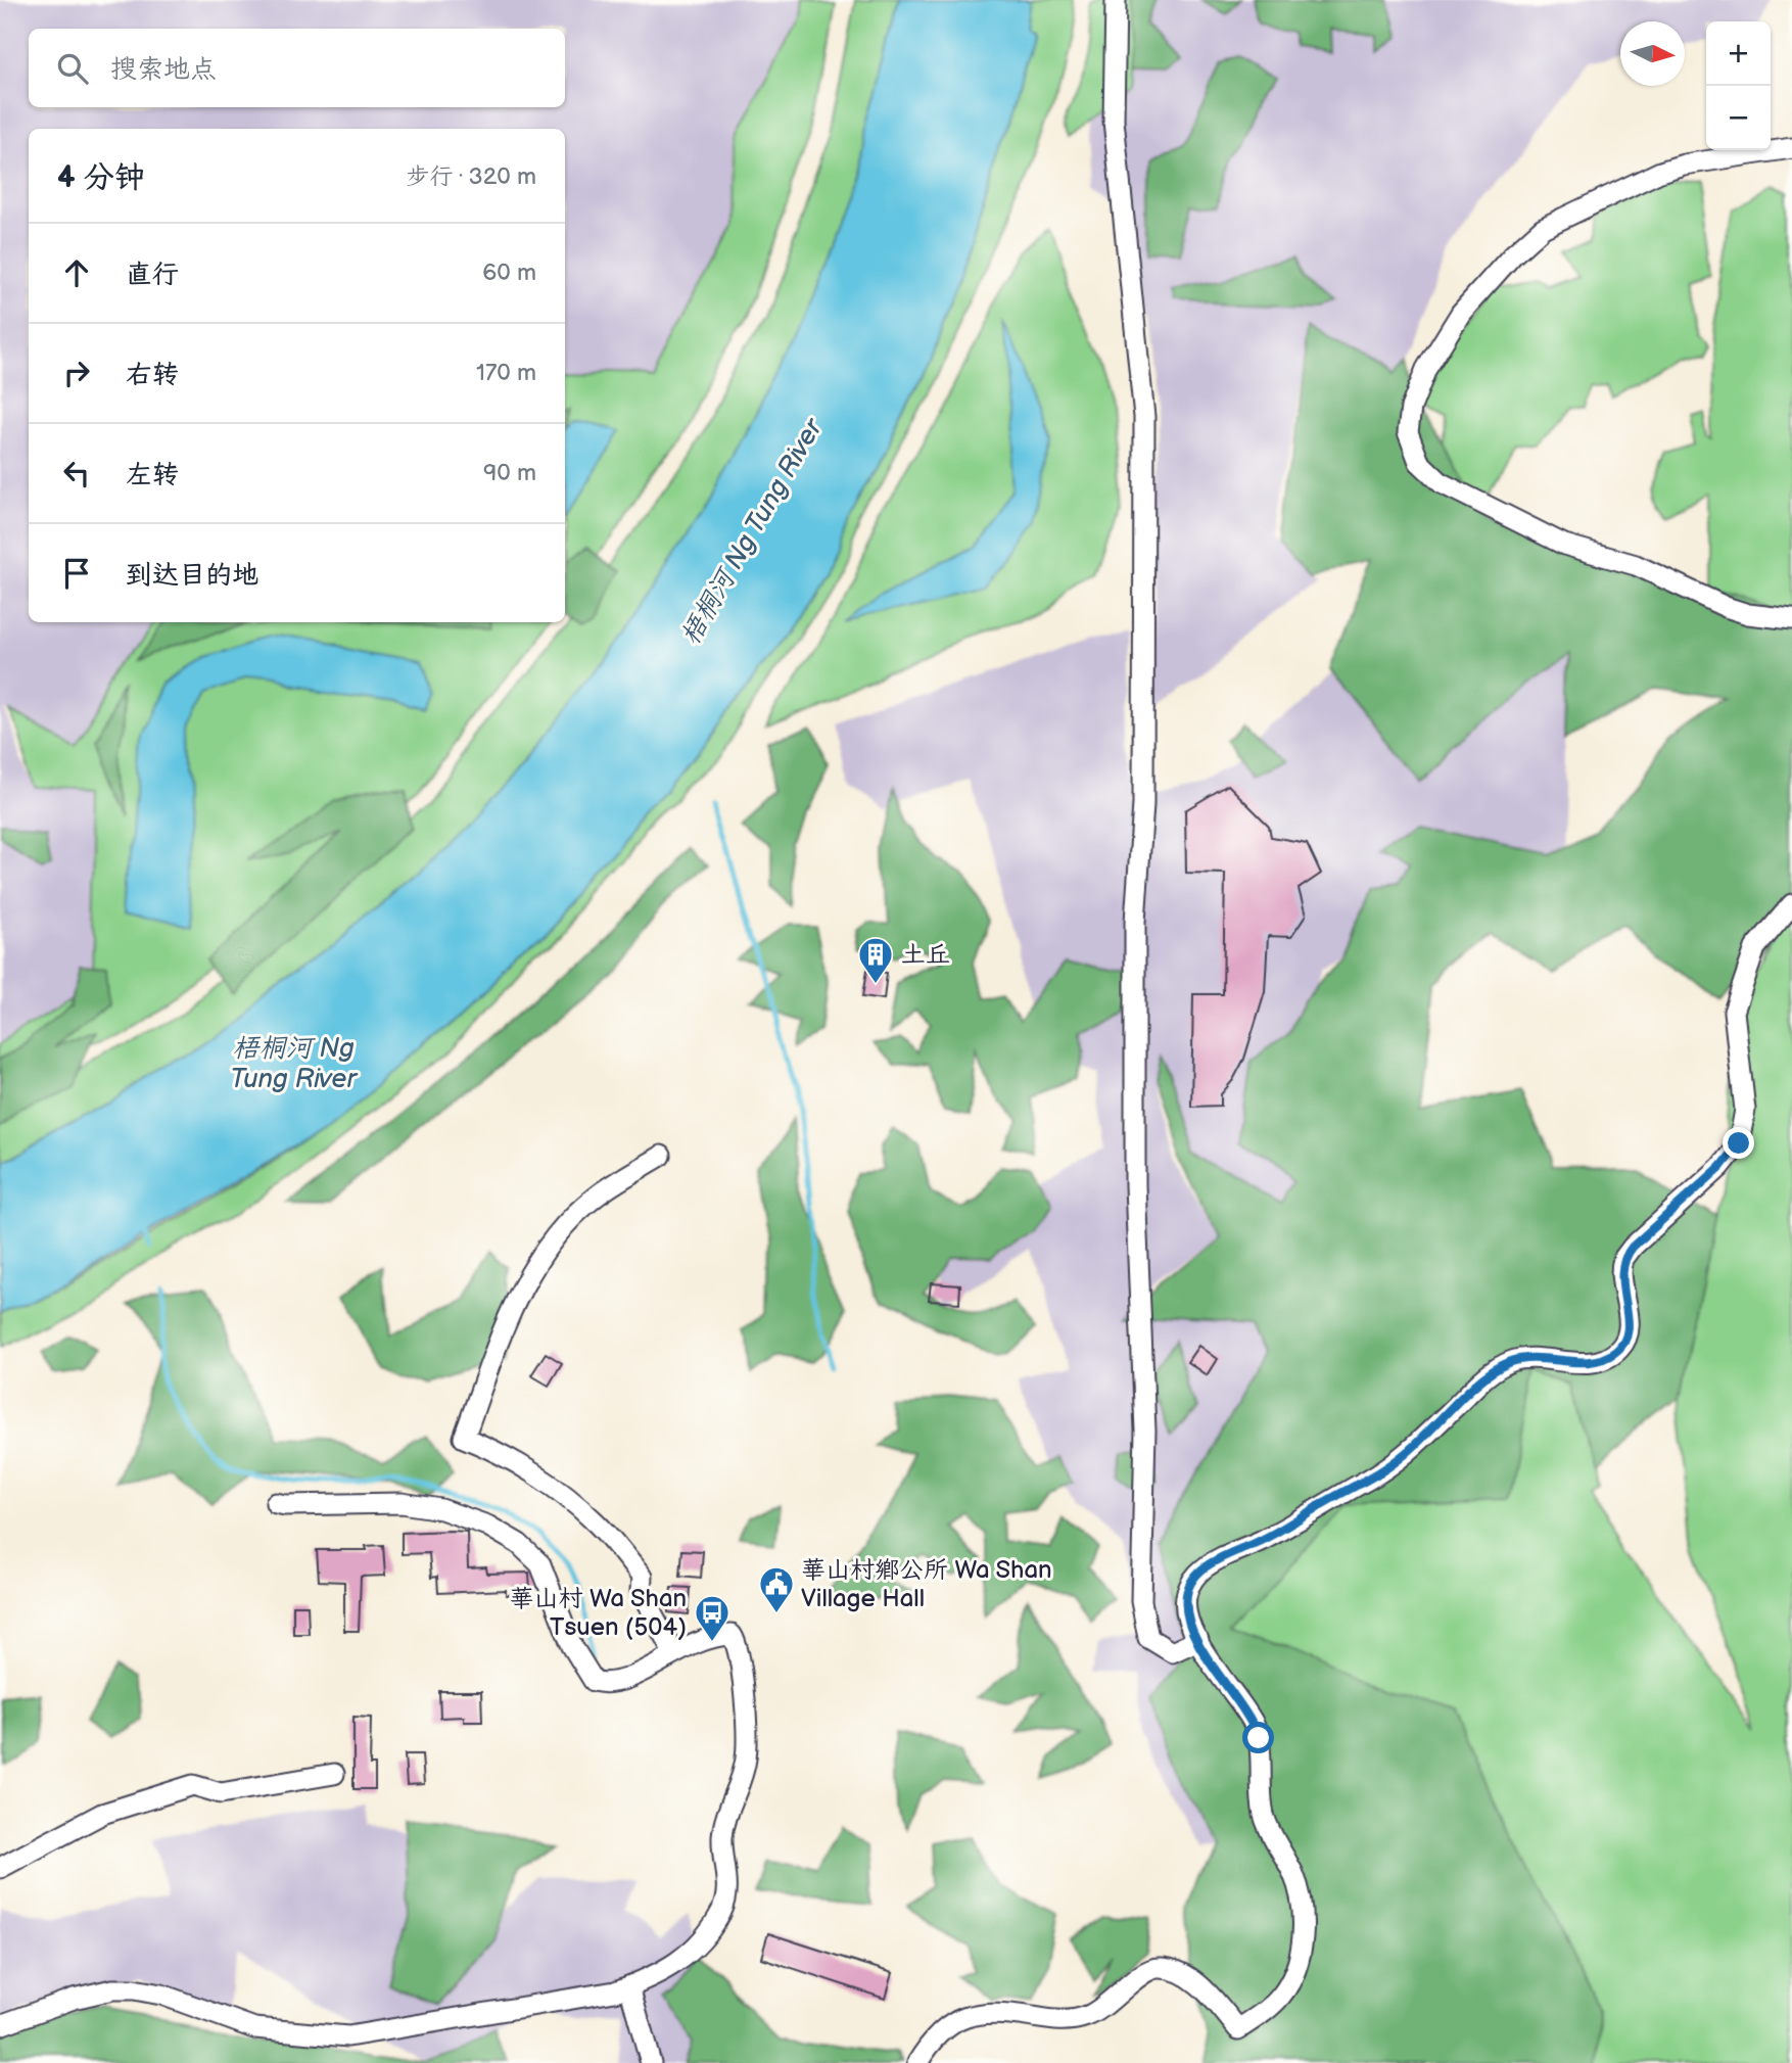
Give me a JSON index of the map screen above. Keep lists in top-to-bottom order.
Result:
{
  "water": ["梧桐河 Ng Tung River"],
  "places": {
    "building": ["土丘"],
    "public building": ["華山村鄉公所 Wa Shan Village Hall"],
    "bus stop": ["華山村 Wa Shan Tsuen (504)"]
  },
  "north": "right",
  "page": {
    "map_buttons": ["+", "−"],
    "search": "搜索地点",
    "heading": ["4 分钟", "步行 · 320 m"],
    "list": [
      ["直行", "60 m"],
      ["右转", "170 m"],
      ["左转", "90 m"],
      "到达目的地"
    ]
  }
}
